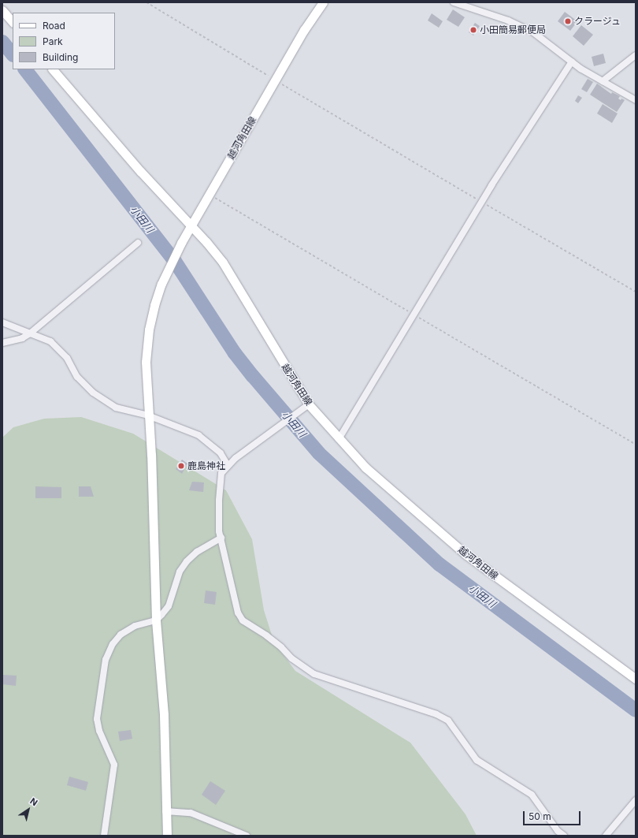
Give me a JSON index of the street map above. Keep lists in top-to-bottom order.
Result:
{
  "streets": {
    "main road": ["越河角田線"]
  },
  "water": ["小田川"],
  "places": ["クラージュ", "小田簡易郵便局", "鹿島神社"],
  "legend": ["Road", "Park", "Building"],
  "scale_bar": "50 m",
  "north": "top right"
}
